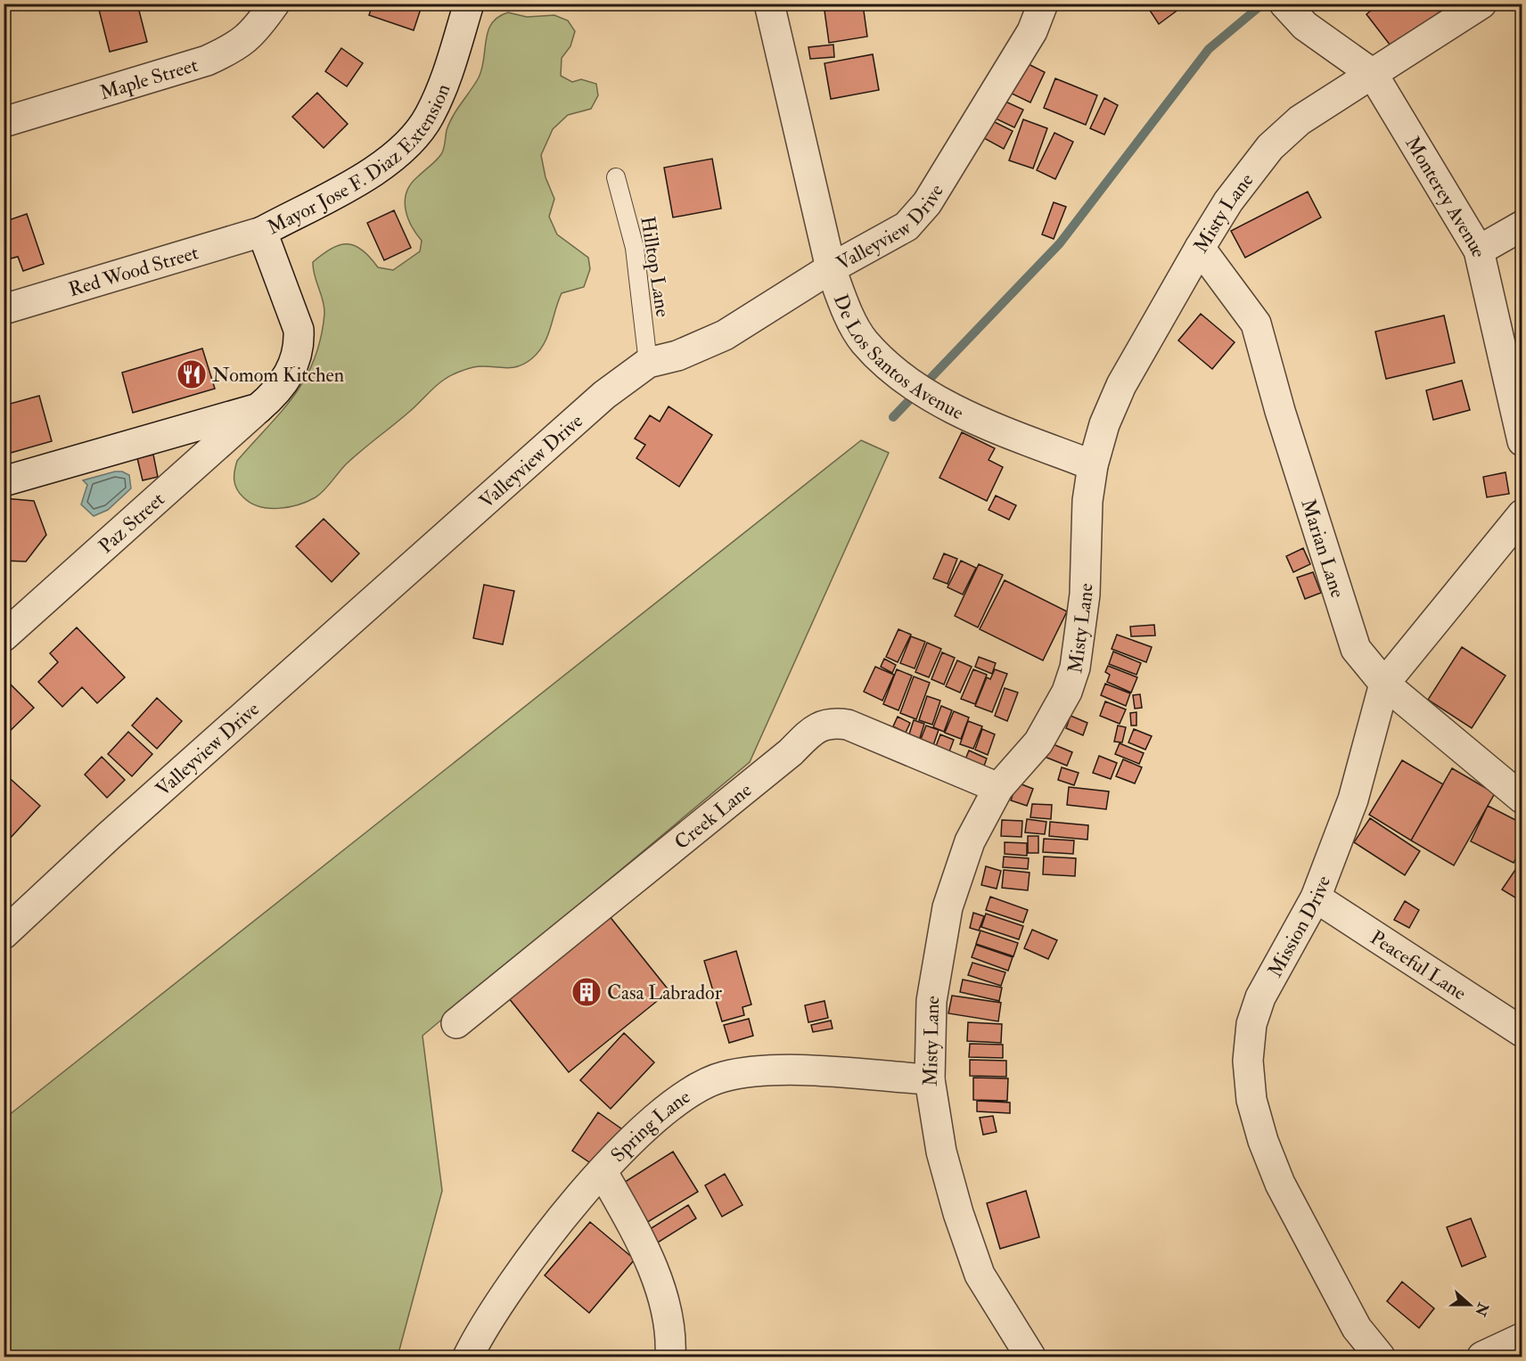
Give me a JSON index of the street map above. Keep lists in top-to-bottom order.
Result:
{
  "streets": {
    "street": [
      "Maple Street",
      "Mayor Jose F. Diaz Extension",
      "Monterey Avenue",
      "Misty Lane",
      "Valleyview Drive",
      "Red Wood Street",
      "De Los Santos Avenue",
      "Paz Street",
      "Marian Lane",
      "Creek Lane",
      "Mission Drive",
      "Peaceful Lane",
      "Spring Lane"
    ],
    "lane": ["Hilltop Lane"]
  },
  "crossings": [
    ["Mayor Jose F. Diaz Extension", "Red Wood Street"],
    ["Mayor Jose F. Diaz Extension", "Paz Street"],
    ["Monterey Avenue", "Misty Lane"],
    ["Misty Lane", "De Los Santos Avenue"],
    ["Misty Lane", "Marian Lane"],
    ["Misty Lane", "Creek Lane"],
    ["Misty Lane", "Spring Lane"],
    ["Valleyview Drive", "Hilltop Lane"],
    ["Valleyview Drive", "De Los Santos Avenue"],
    ["Marian Lane", "Mission Drive"],
    ["Mission Drive", "Peaceful Lane"]
  ],
  "places": {
    "restaurant": ["Nomom Kitchen"],
    "building": ["Casa Labrador"]
  },
  "north": "right"
}
